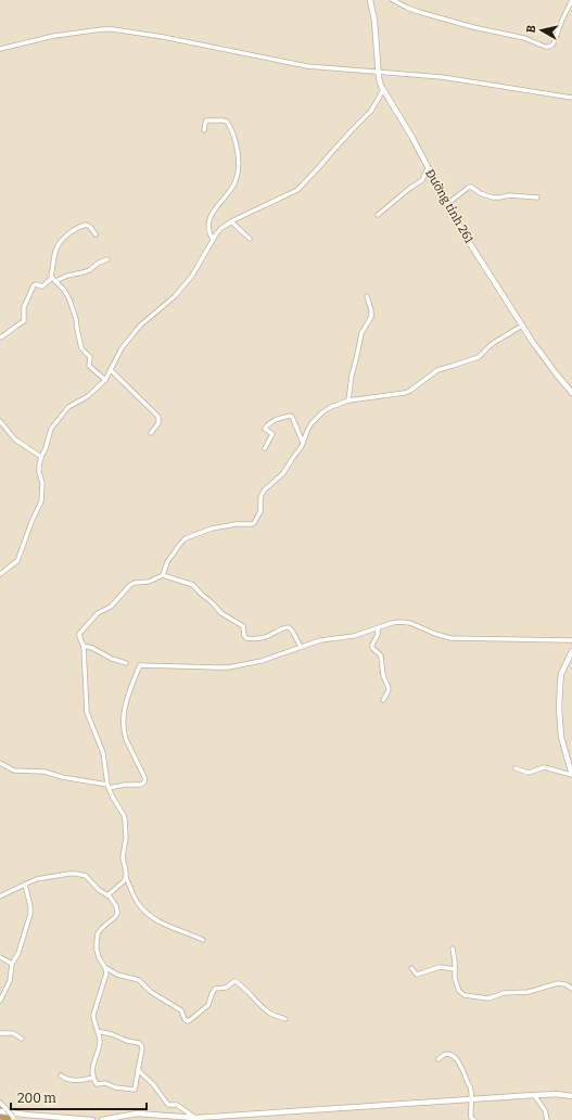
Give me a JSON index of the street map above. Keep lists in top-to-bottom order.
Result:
{
  "streets": {
    "main road": ["Đường tỉnh 261"]
  },
  "scale_bar": "200 m",
  "north": "left"
}
